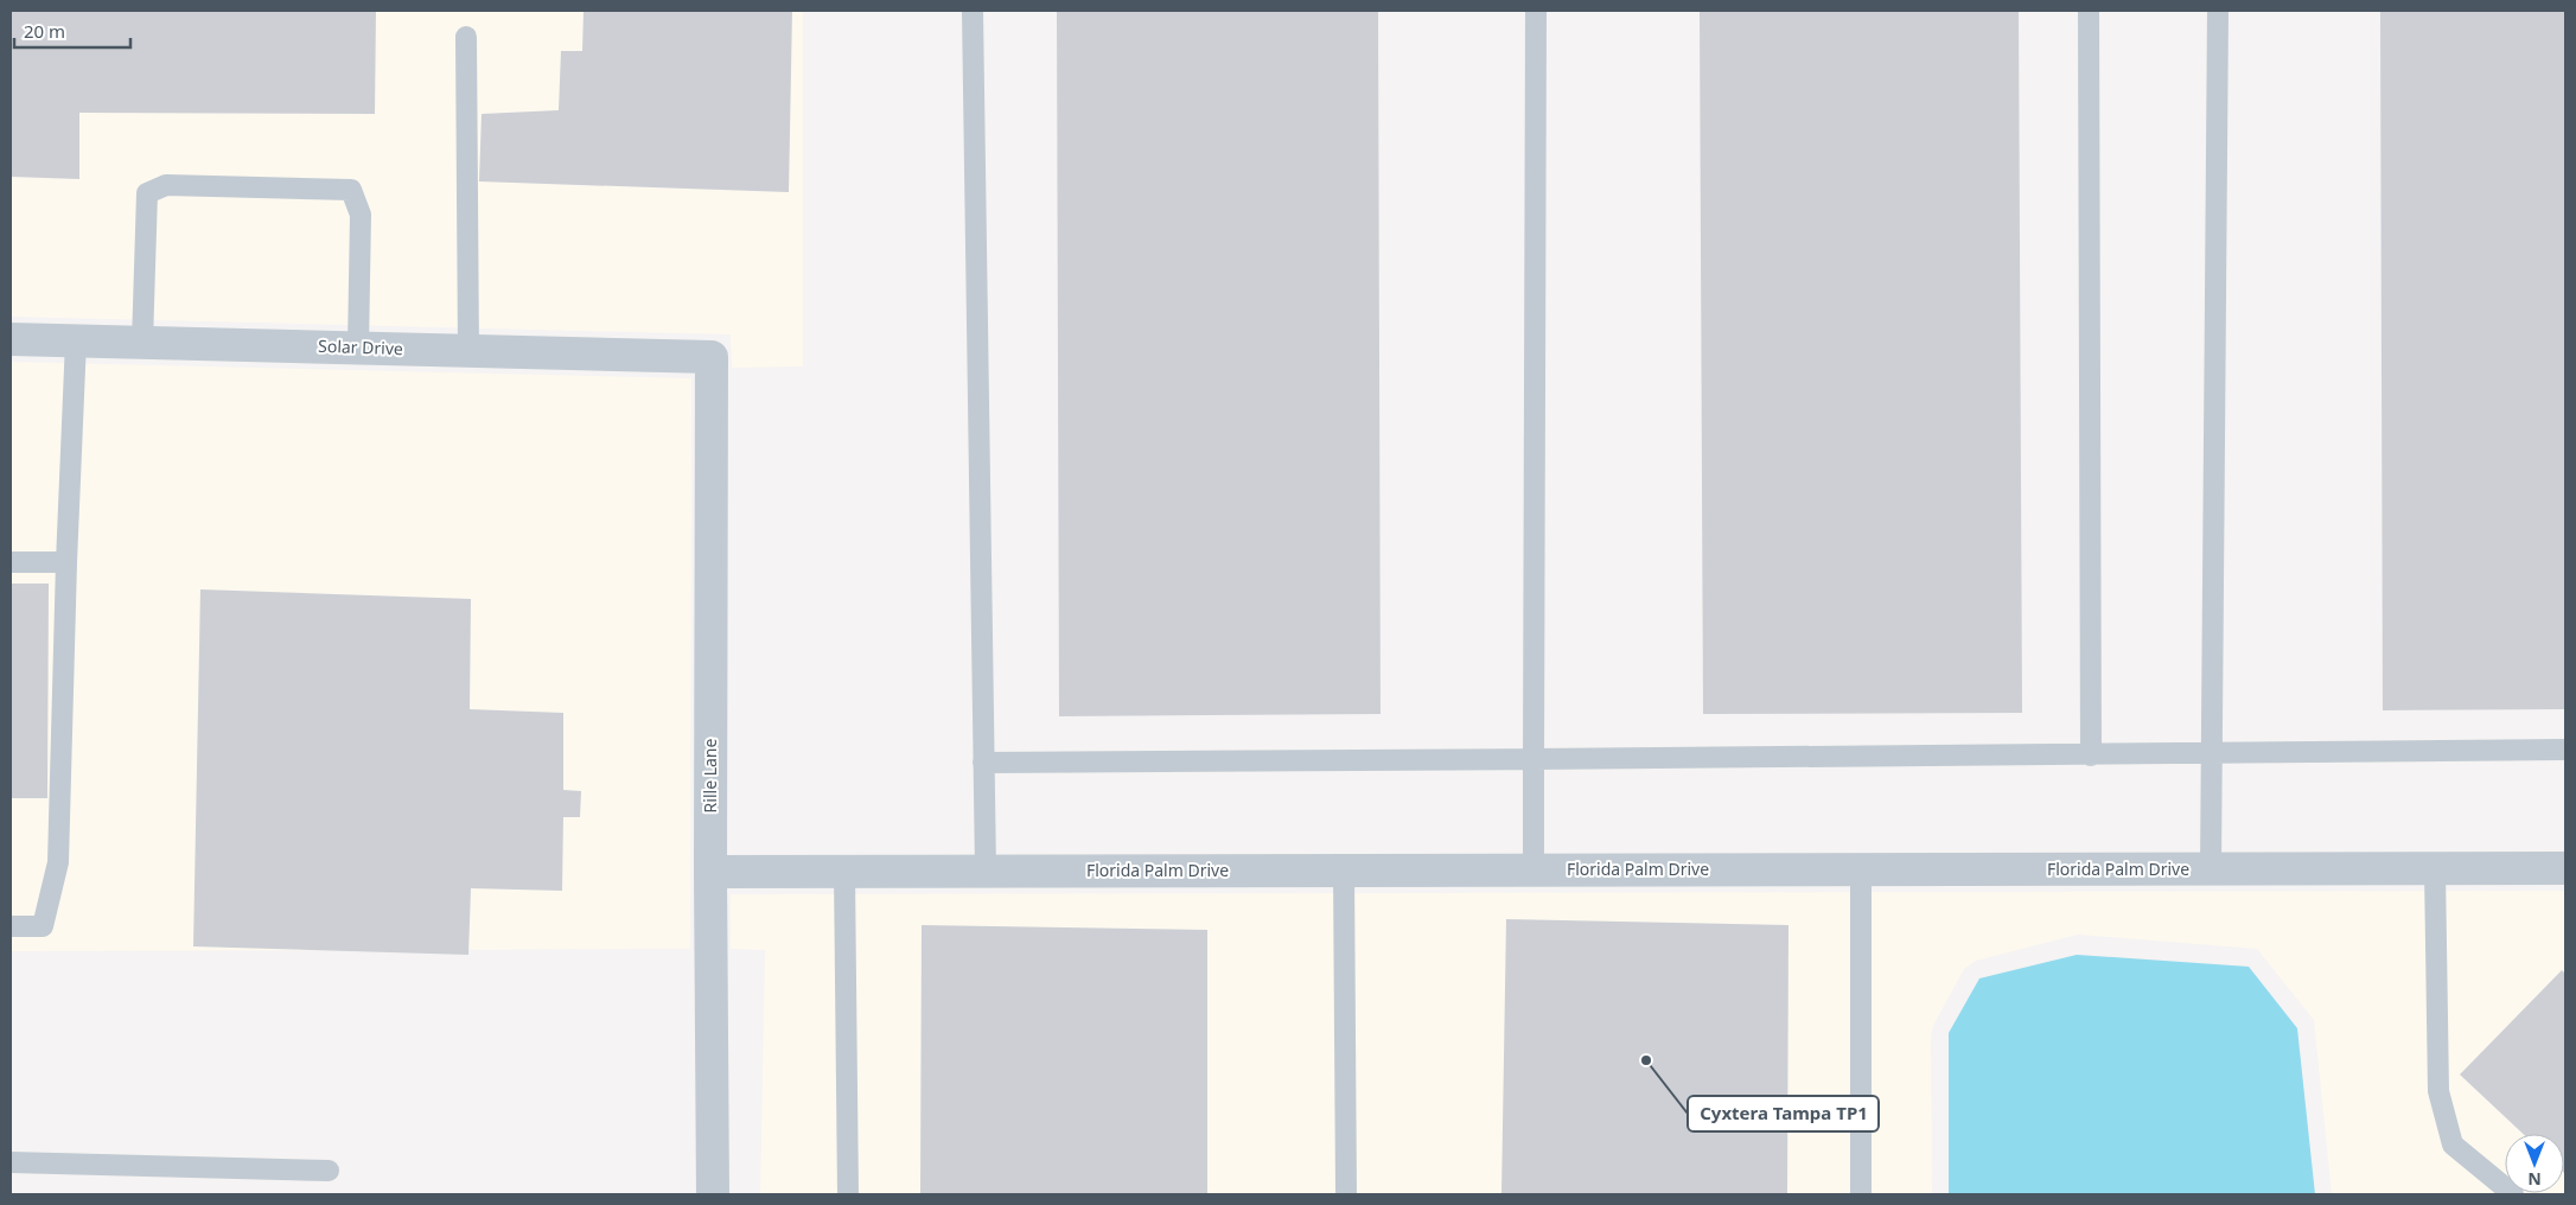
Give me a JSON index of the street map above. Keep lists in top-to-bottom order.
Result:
{
  "streets": {
    "street": ["Solar Drive", "Rille Lane", "Florida Palm Drive"]
  },
  "crossings": [
    ["Solar Drive", "Rille Lane"],
    ["Rille Lane", "Florida Palm Drive"]
  ],
  "places": ["Cyxtera Tampa TP1"],
  "scale_bar": "20 m",
  "north": "bottom"
}
